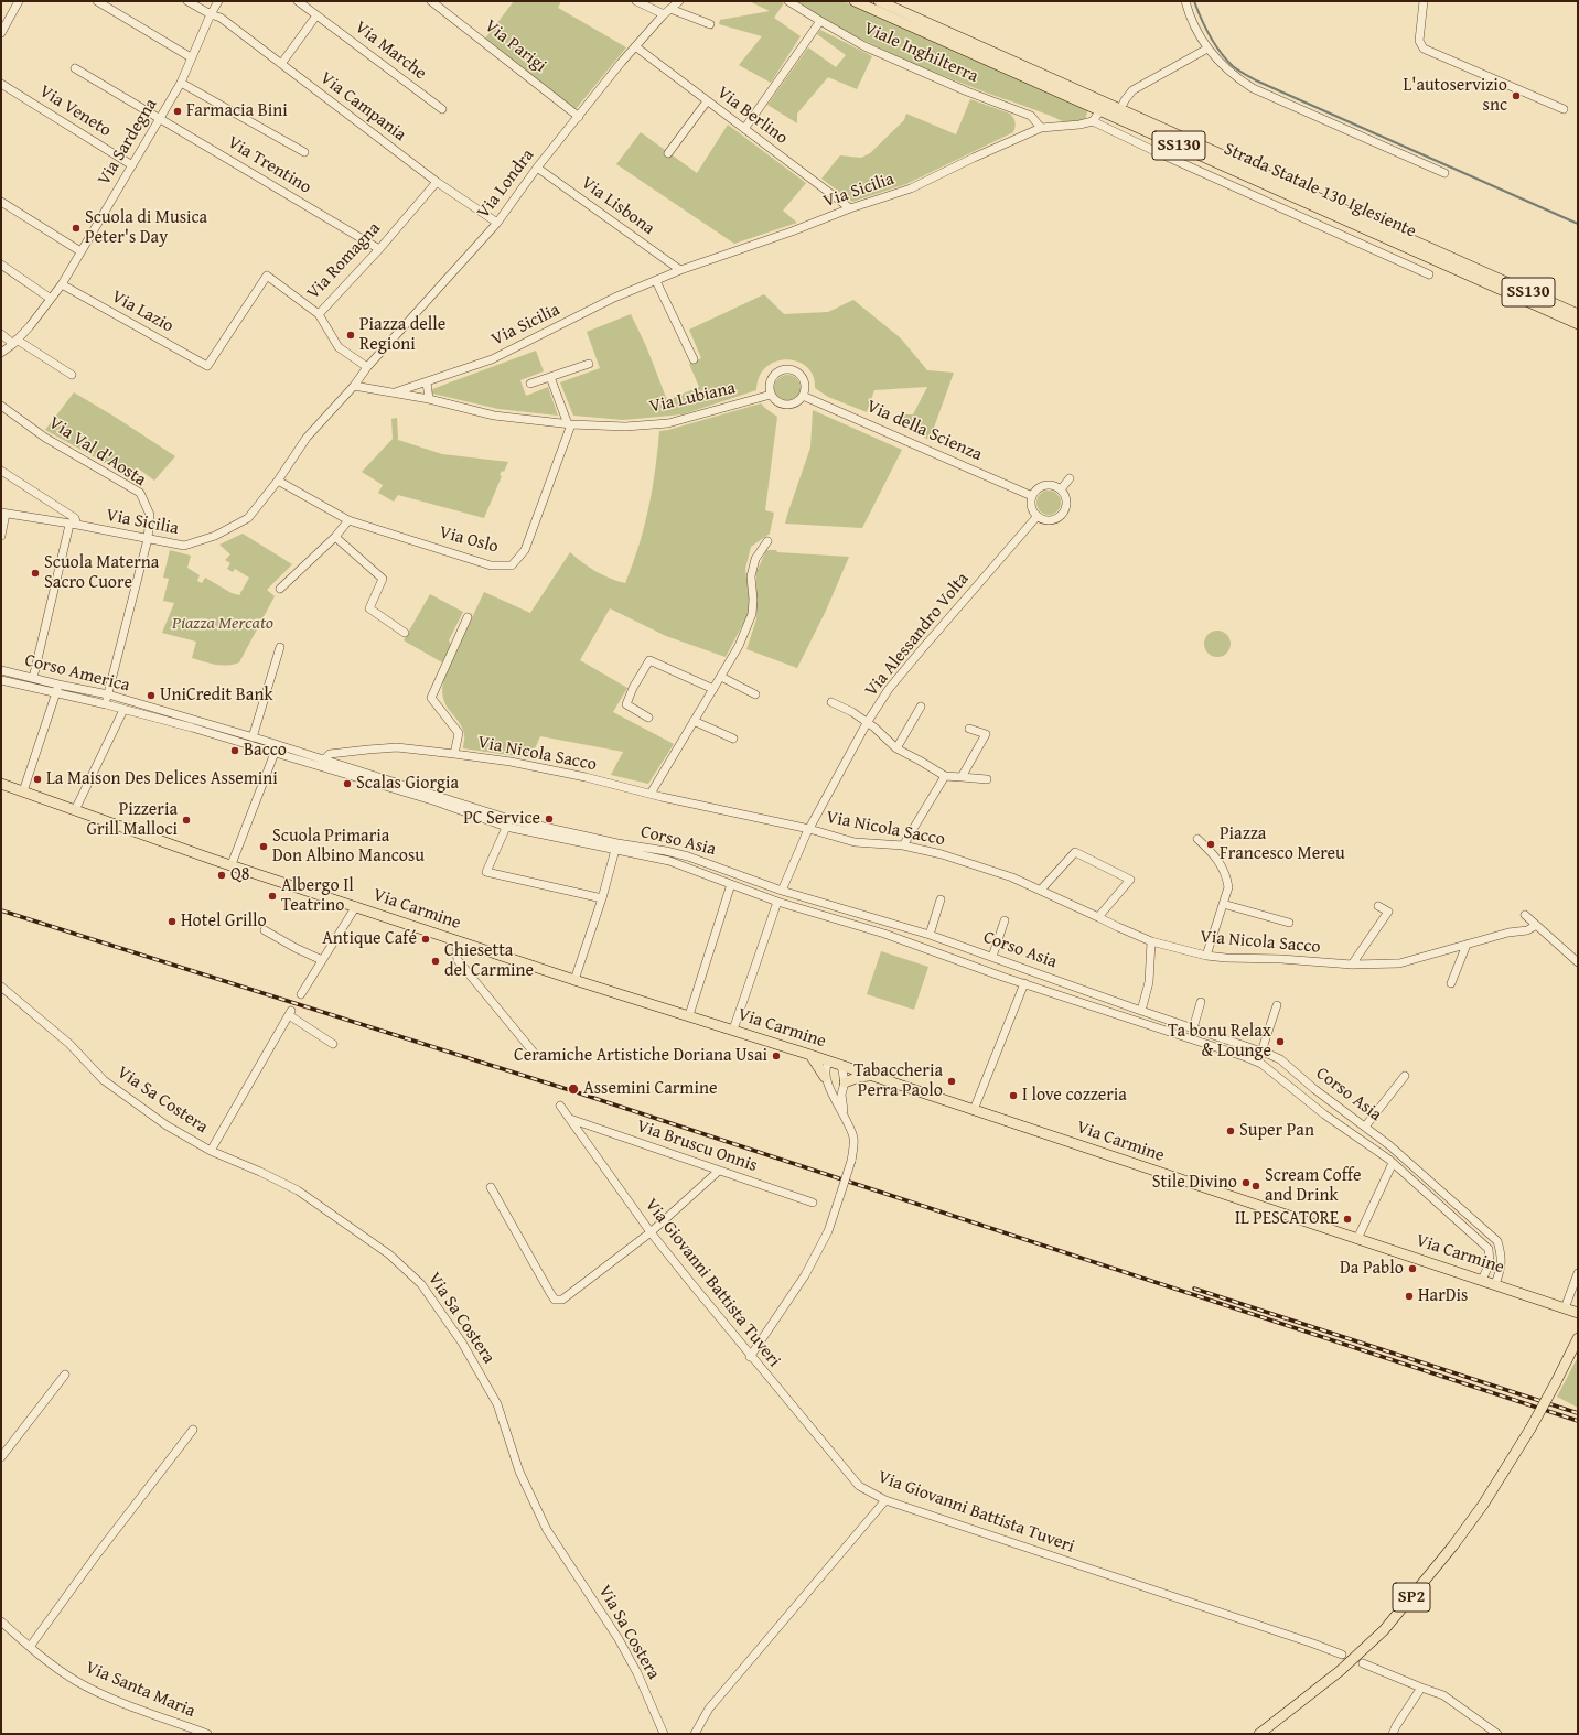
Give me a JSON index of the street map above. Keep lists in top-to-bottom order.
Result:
{
  "streets": {
    "main road": [
      "SS130",
      "Strada Statale 130 Iglesiente",
      "Via Carmine",
      "SP2"
    ],
    "street": [
      "Via Parigi",
      "Via Marche",
      "Viale Inghilterra",
      "Via Campania",
      "Via Veneto",
      "Via Berlino",
      "Via Sardegna",
      "Via Trentino",
      "Via Londra",
      "Via Sicilia",
      "Via Lisbona",
      "Via Romagna",
      "Via Lazio",
      "Via Lubiana",
      "Via della Scienza",
      "Via Val d'Aosta",
      "Via Oslo",
      "Via Alessandro Volta",
      "Corso America",
      "Via Nicola Sacco",
      "Corso Asia",
      "Via Sa Costera",
      "Via Bruscu Onnis",
      "Via Giovanni Battista Tuveri",
      "Via Santa Maria"
    ]
  },
  "crossings": [
    ["Via Parigi", "Via Londra"],
    ["Viale Inghilterra", "Via Sicilia"],
    ["Via Campania", "Via Sardegna"],
    ["Via Campania", "Via Londra"],
    ["Via Campania", "Via Romagna"],
    ["Via Veneto", "Via Sardegna"],
    ["Via Berlino", "Via Londra"],
    ["Via Berlino", "Via Sicilia"],
    ["Via Sardegna", "Via Trentino"],
    ["Via Sardegna", "Via Lazio"],
    ["Via Trentino", "Via Romagna"],
    ["Via Londra", "Via Sicilia"],
    ["Via Londra", "Via Lisbona"],
    ["Via Sicilia", "Via Lisbona"],
    ["Via Sicilia", "Via Lubiana"],
    ["Via Sicilia", "Via Val d'Aosta"],
    ["Via Sicilia", "Via Oslo"],
    ["Via Romagna", "Via Lazio"],
    ["Via Lubiana", "Via della Scienza"],
    ["Via Lubiana", "Via Oslo"],
    ["Via della Scienza", "Via Alessandro Volta"],
    ["Via Val d'Aosta", "Corso America"],
    ["Via Alessandro Volta", "Via Nicola Sacco"],
    ["Via Alessandro Volta", "Corso Asia"],
    ["Corso America", "Via Nicola Sacco"],
    ["Corso America", "Corso Asia"],
    ["Corso Asia", "Via Carmine"],
    ["Via Bruscu Onnis", "Via Giovanni Battista Tuveri"]
  ],
  "parks": ["Piazza Mercato"],
  "places": [
    "L'autoservizio snc",
    "Farmacia Bini",
    "Scuola di Musica Peter's Day",
    "Piazza delle Regioni",
    "Scuola Materna Sacro Cuore",
    "UniCredit Bank",
    "Bacco",
    "La Maison Des Delices Assemini",
    "Scalas Giorgia",
    "PC Service",
    "Pizzeria Grill Malloci",
    "Piazza Francesco Mereu",
    "Scuola Primaria Don Albino Mancosu",
    "Q8",
    "Albergo Il Teatrino",
    "Hotel Grillo",
    "Antique Café",
    "Chiesetta del Carmine",
    "Ta bonu Relax & Lounge",
    "Ceramiche Artistiche Doriana Usai",
    "Tabaccheria Perra Paolo",
    "Assemini Carmine",
    "I love cozzeria",
    "Super Pan",
    "Stile Divino",
    "Scream Coffe and Drink",
    "IL PESCATORE",
    "Da Pablo",
    "HarDis"
  ]
}
